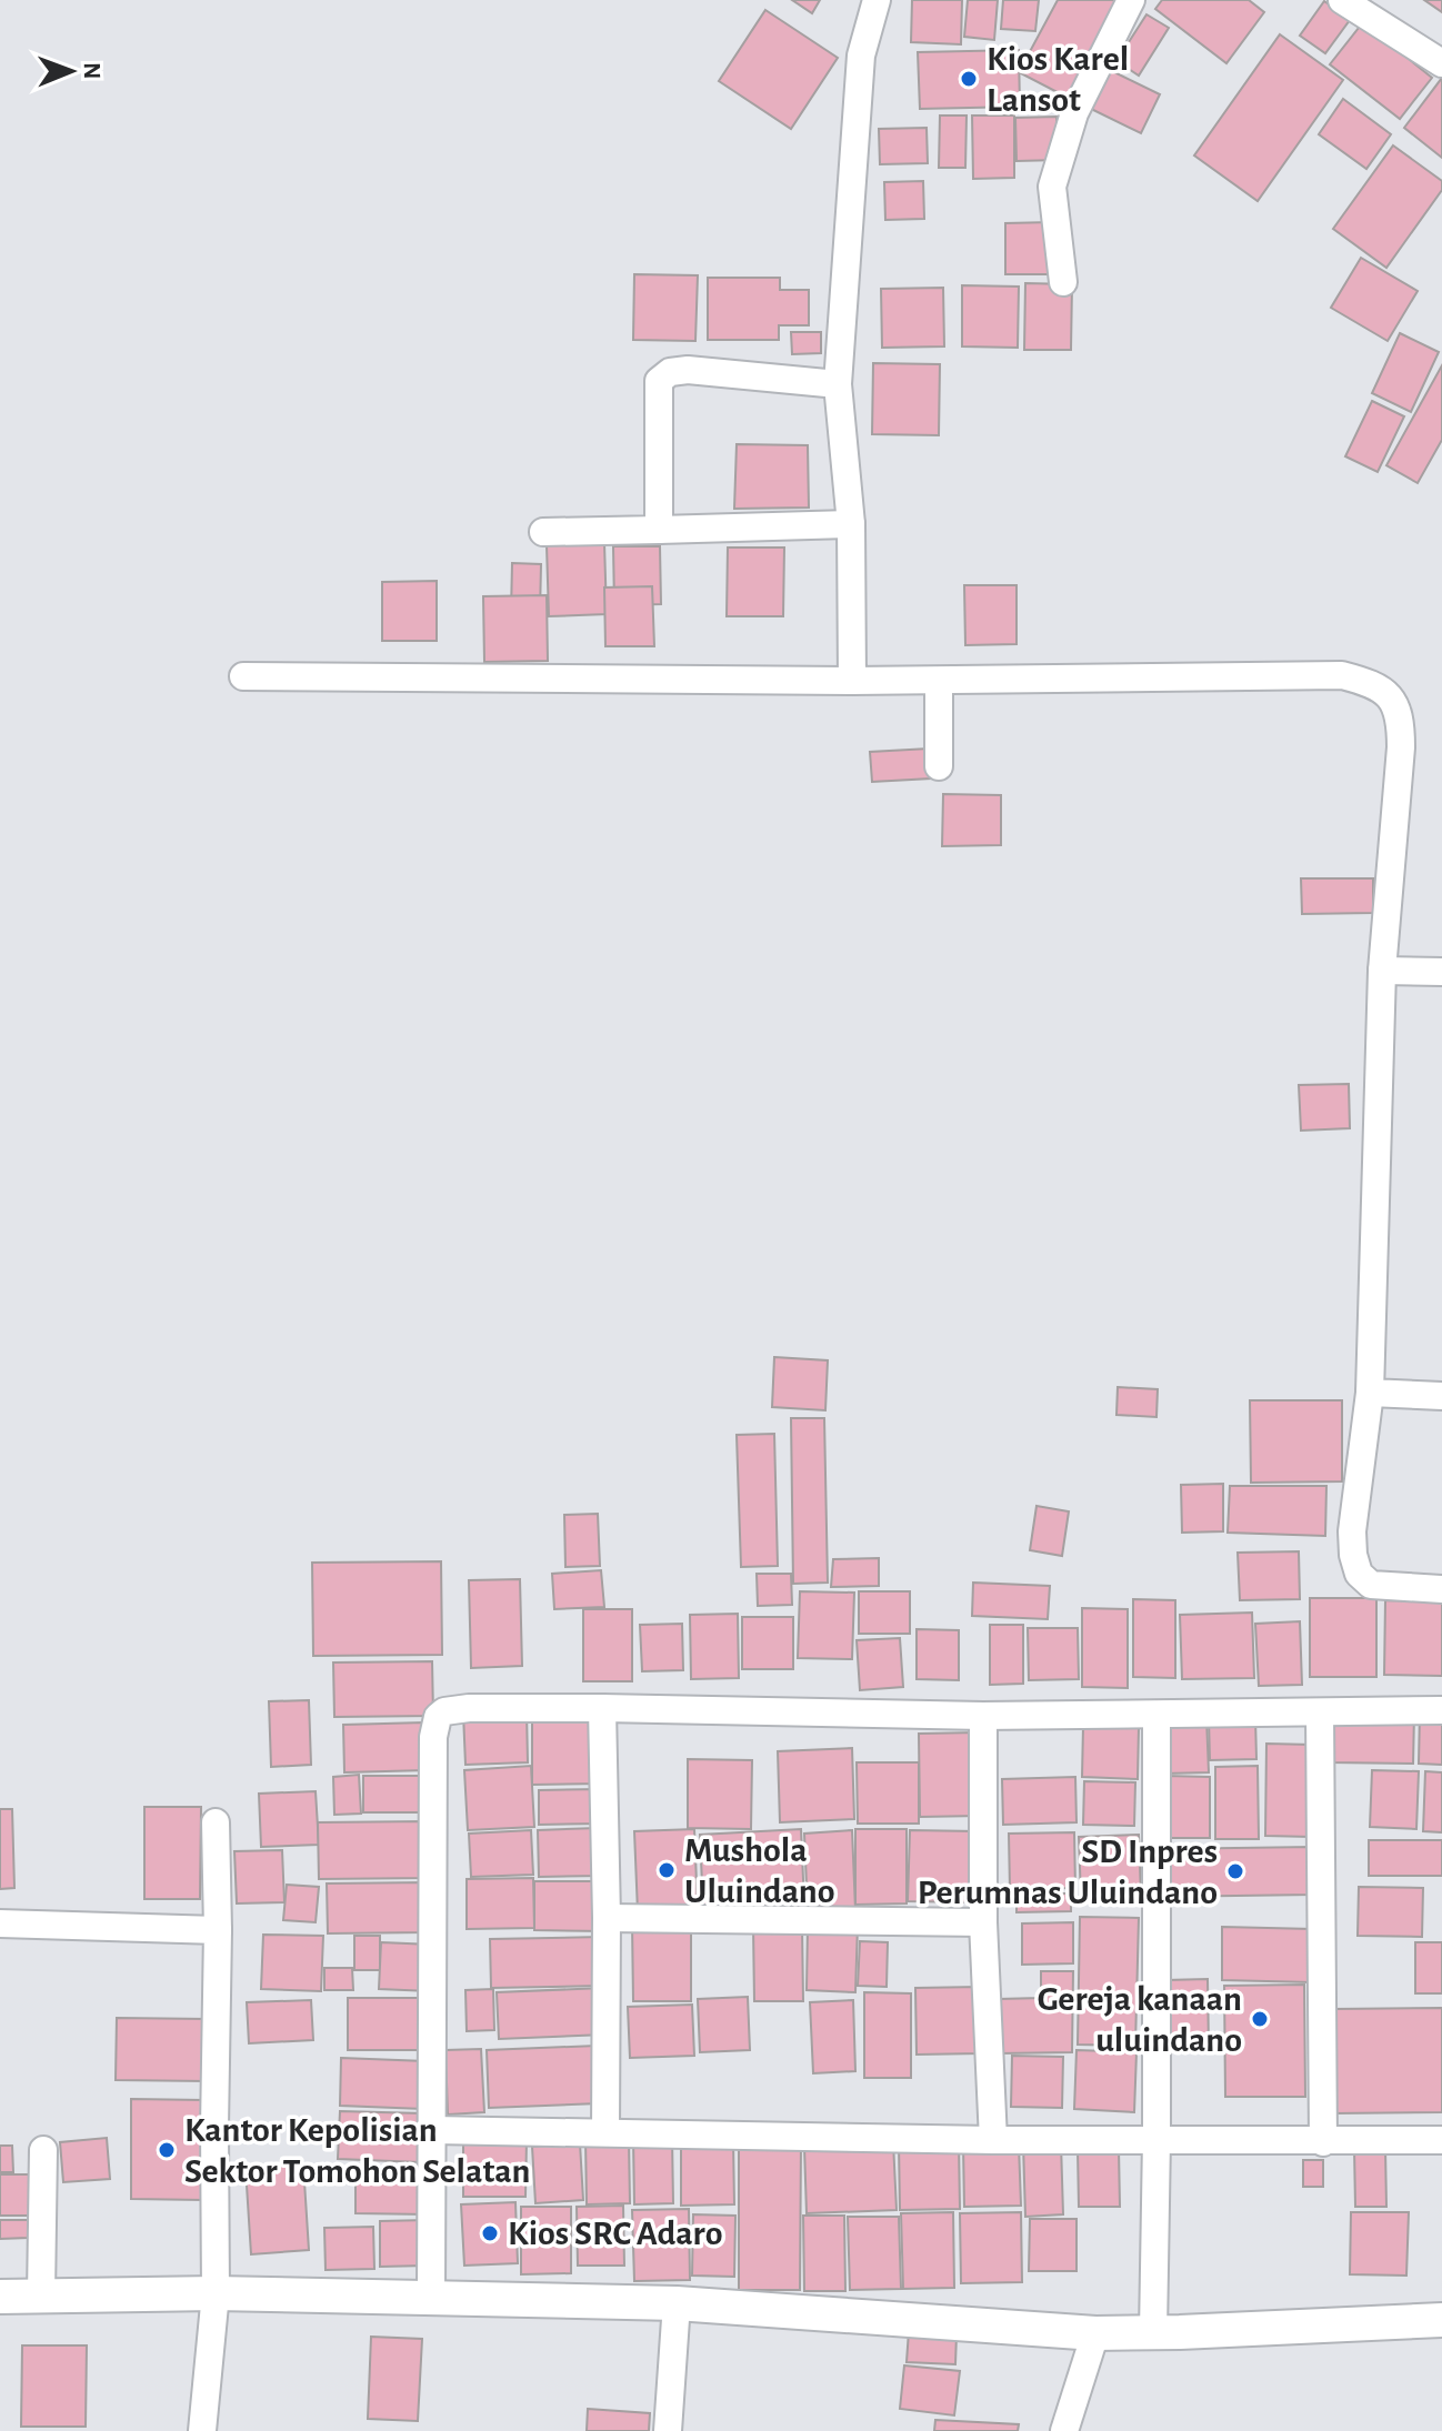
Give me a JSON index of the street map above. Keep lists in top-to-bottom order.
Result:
{
  "places": [
    "Kios Karel Lansot",
    "Mushola Uluindano",
    "SD Inpres Perumnas Uluindano",
    "Gereja kanaan uluindano",
    "Kantor Kepolisian Sektor Tomohon Selatan",
    "Kios SRC Adaro"
  ],
  "north": "right"
}
